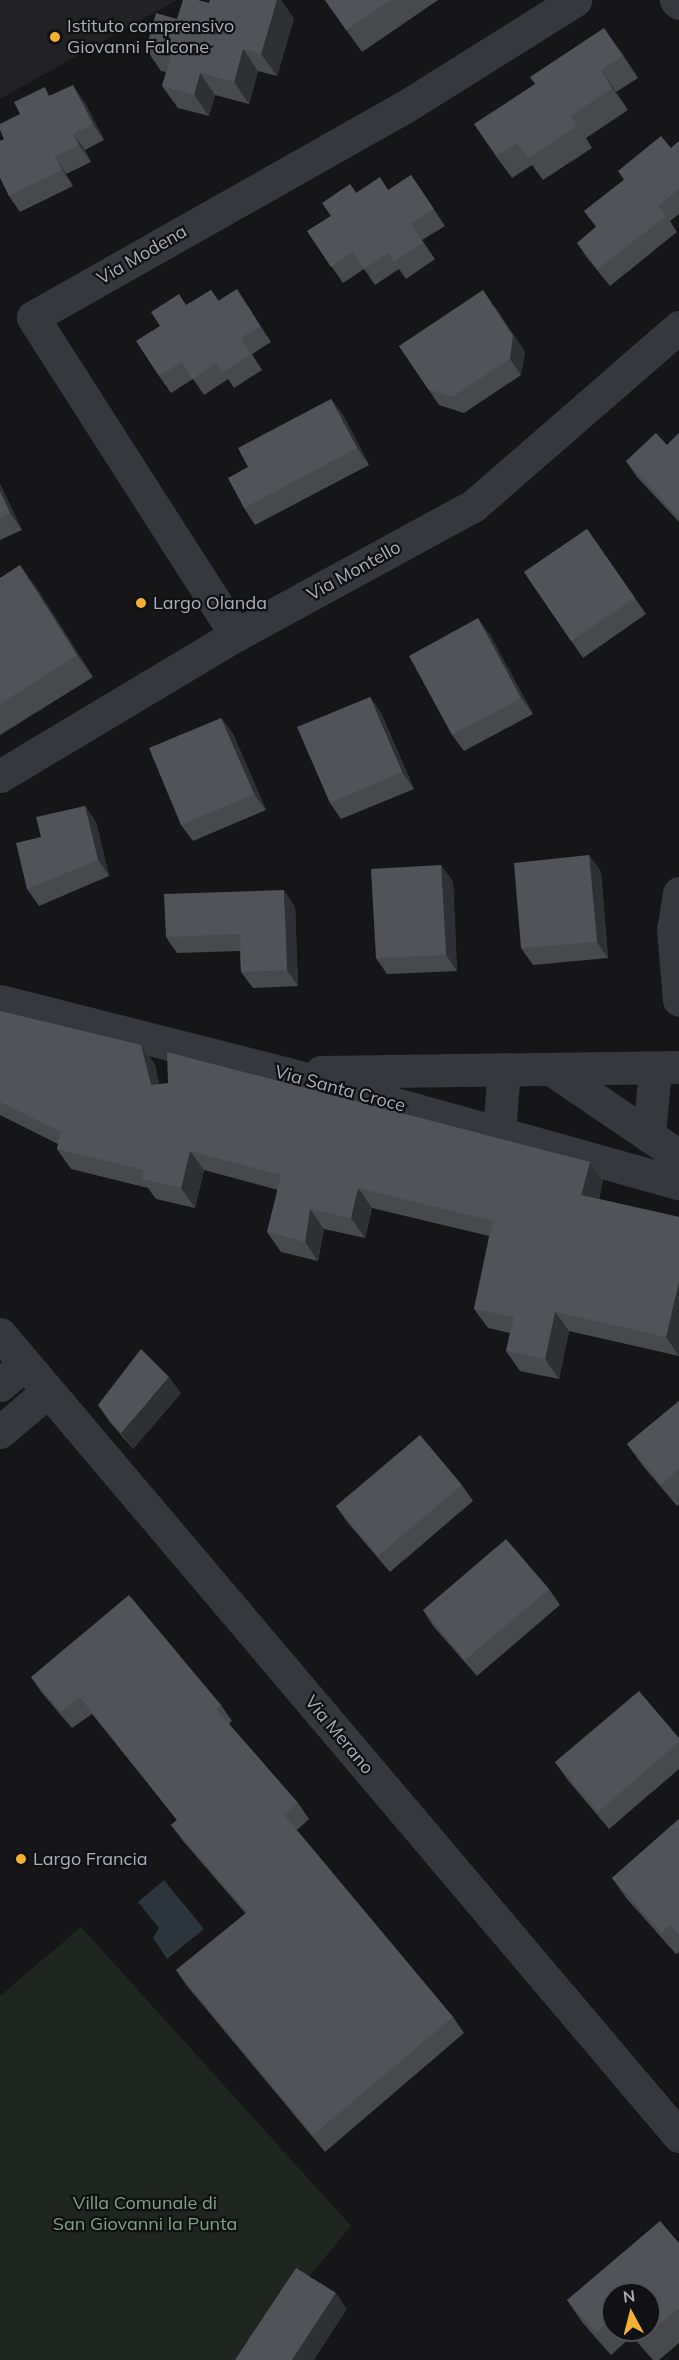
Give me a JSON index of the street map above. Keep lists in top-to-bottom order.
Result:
{
  "streets": {
    "street": [
      "Via Modena",
      "Via Montello",
      "Via Santa Croce",
      "Via Merano"
    ]
  },
  "crossings": [
    ["Via Modena", "Via Montello"]
  ],
  "parks": ["Villa Comunale di San Giovanni la Punta"],
  "places": ["Istituto comprensivo Giovanni Falcone", "Largo Olanda", "Largo Francia"],
  "north": "top"
}
